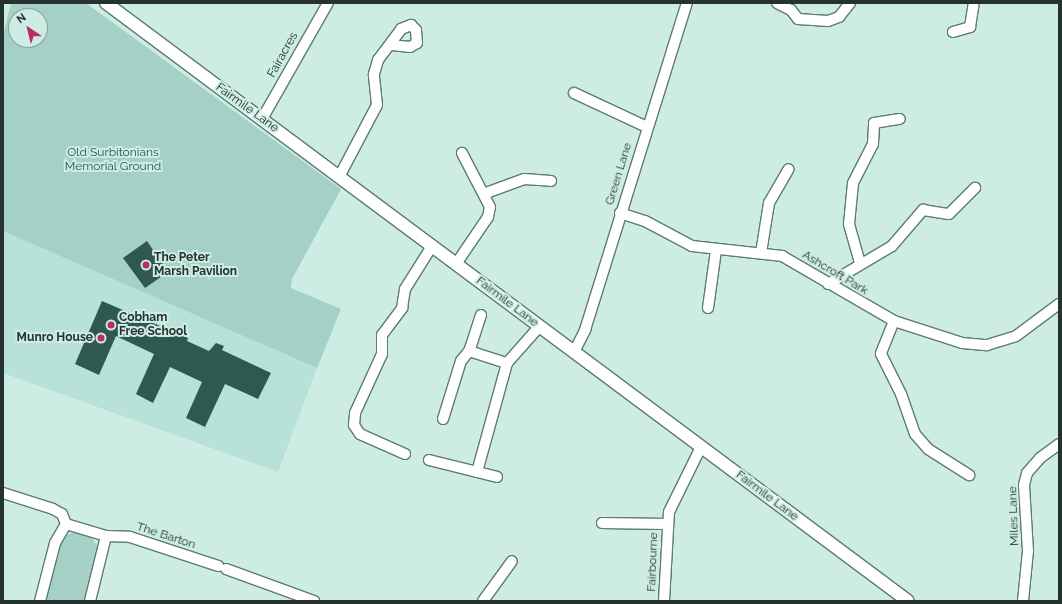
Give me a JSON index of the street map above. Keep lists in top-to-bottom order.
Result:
{
  "streets": {
    "street": [
      "Fairacres",
      "Fairmile Lane",
      "Green Lane",
      "Ashcroft Park",
      "Miles Lane",
      "The Barton",
      "Fairbourne"
    ]
  },
  "crossings": [
    ["Fairacres", "Fairmile Lane"],
    ["Fairmile Lane", "Green Lane"],
    ["Fairmile Lane", "Fairbourne"],
    ["Green Lane", "Ashcroft Park"]
  ],
  "parks": ["Old Surbitonians Memorial Ground"],
  "places": ["The Peter Marsh Pavilion", "Cobham Free School", "Munro House"],
  "north": "top left"
}
